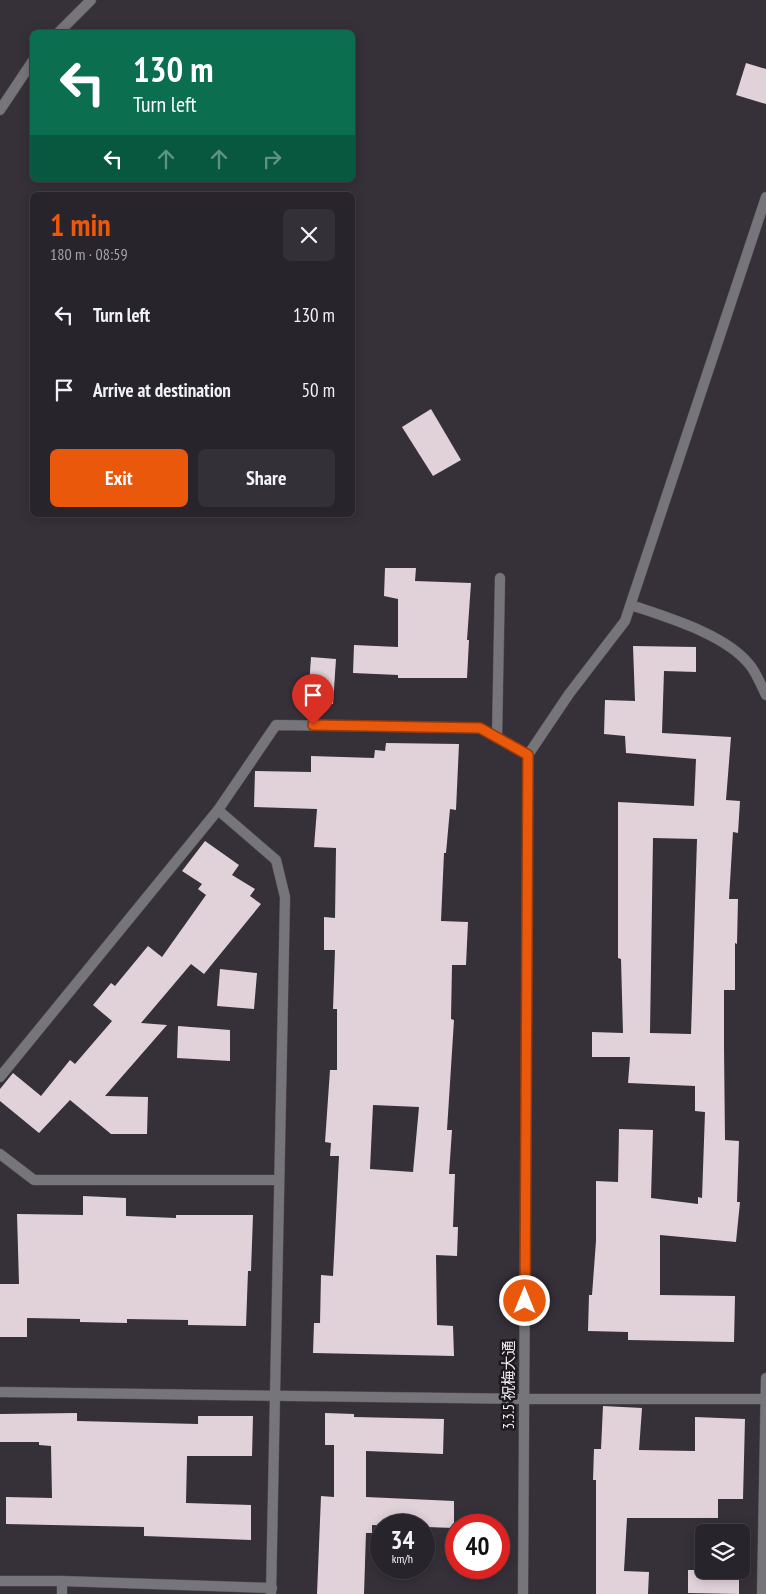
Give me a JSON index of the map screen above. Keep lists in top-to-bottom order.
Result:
{
  "streets": {
    "street": ["3.3.5 祝梅大通"]
  },
  "page": {
    "turn": ["130 m", "Turn left"],
    "heading": ["1 min", "180 m · 08:59"],
    "list": [
      {
        "name": "Turn left",
        "value": "130 m"
      },
      {
        "name": "Arrive at destination",
        "value": "50 m"
      }
    ],
    "buttons": ["Exit", "Share"],
    "speed": "34 km/h",
    "limit": "40"
  }
}
